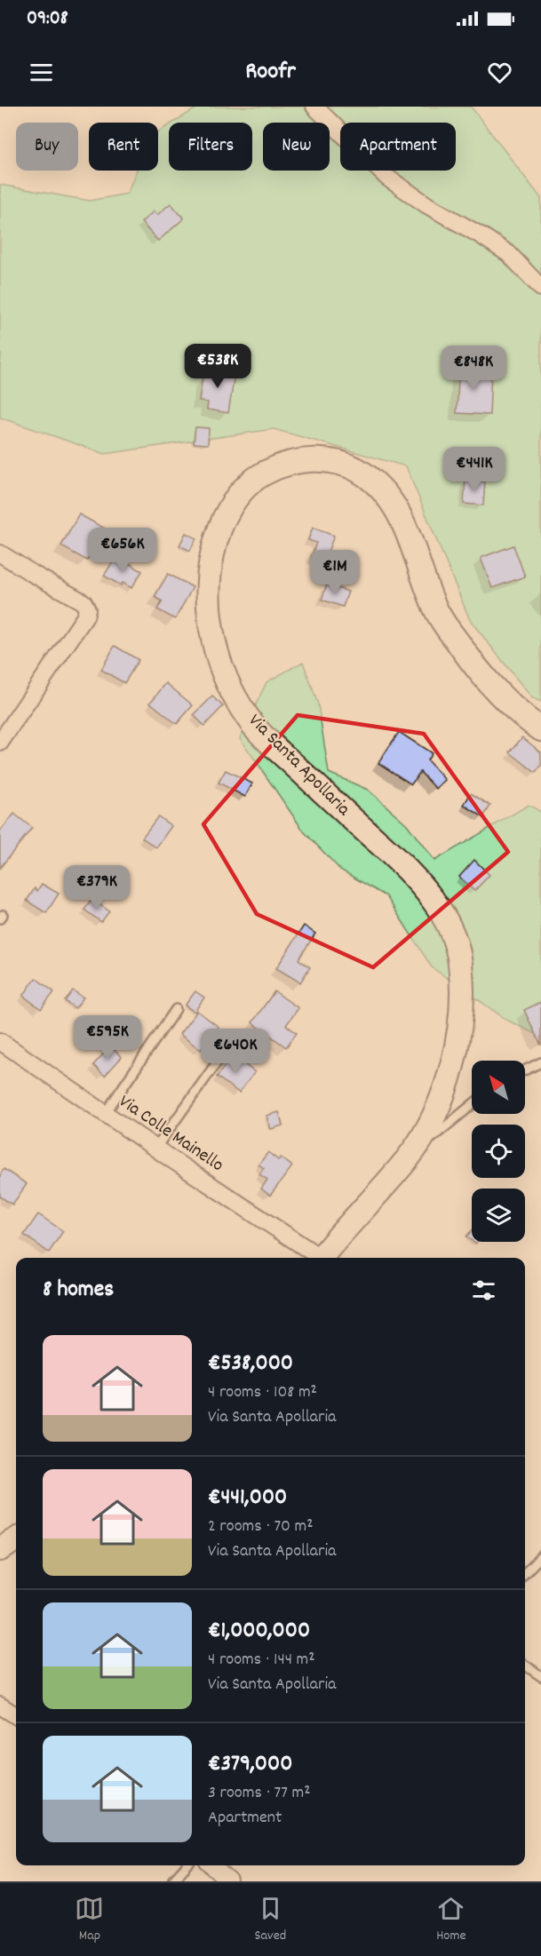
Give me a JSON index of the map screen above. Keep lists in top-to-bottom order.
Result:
{
  "streets": {
    "street": ["Via Santa Apollaria", "Via Colle Mainello"]
  },
  "north": "top left",
  "page": {
    "status": "09:08",
    "header": "Roofr",
    "chip": [
      "Buy",
      "Rent",
      "Filters",
      "New",
      "Apartment"
    ],
    "price": [
      "€538K",
      "€848K",
      "€441K",
      "€656K",
      "€1M",
      "€379K",
      "€595K",
      "€640K"
    ],
    "heading": "8 homes",
    "list": [
      {
        "name": "€538,000",
        "note": "4 rooms · 108 m² · Via Santa Apollaria"
      },
      {
        "name": "€441,000",
        "note": "2 rooms · 70 m² · Via Santa Apollaria"
      },
      {
        "name": "€1,000,000",
        "note": "4 rooms · 144 m² · Via Santa Apollaria"
      },
      {
        "name": "€379,000",
        "note": "3 rooms · 77 m² · Apartment"
      }
    ],
    "tabs": ["Map", "Saved", "Home"]
  }
}
